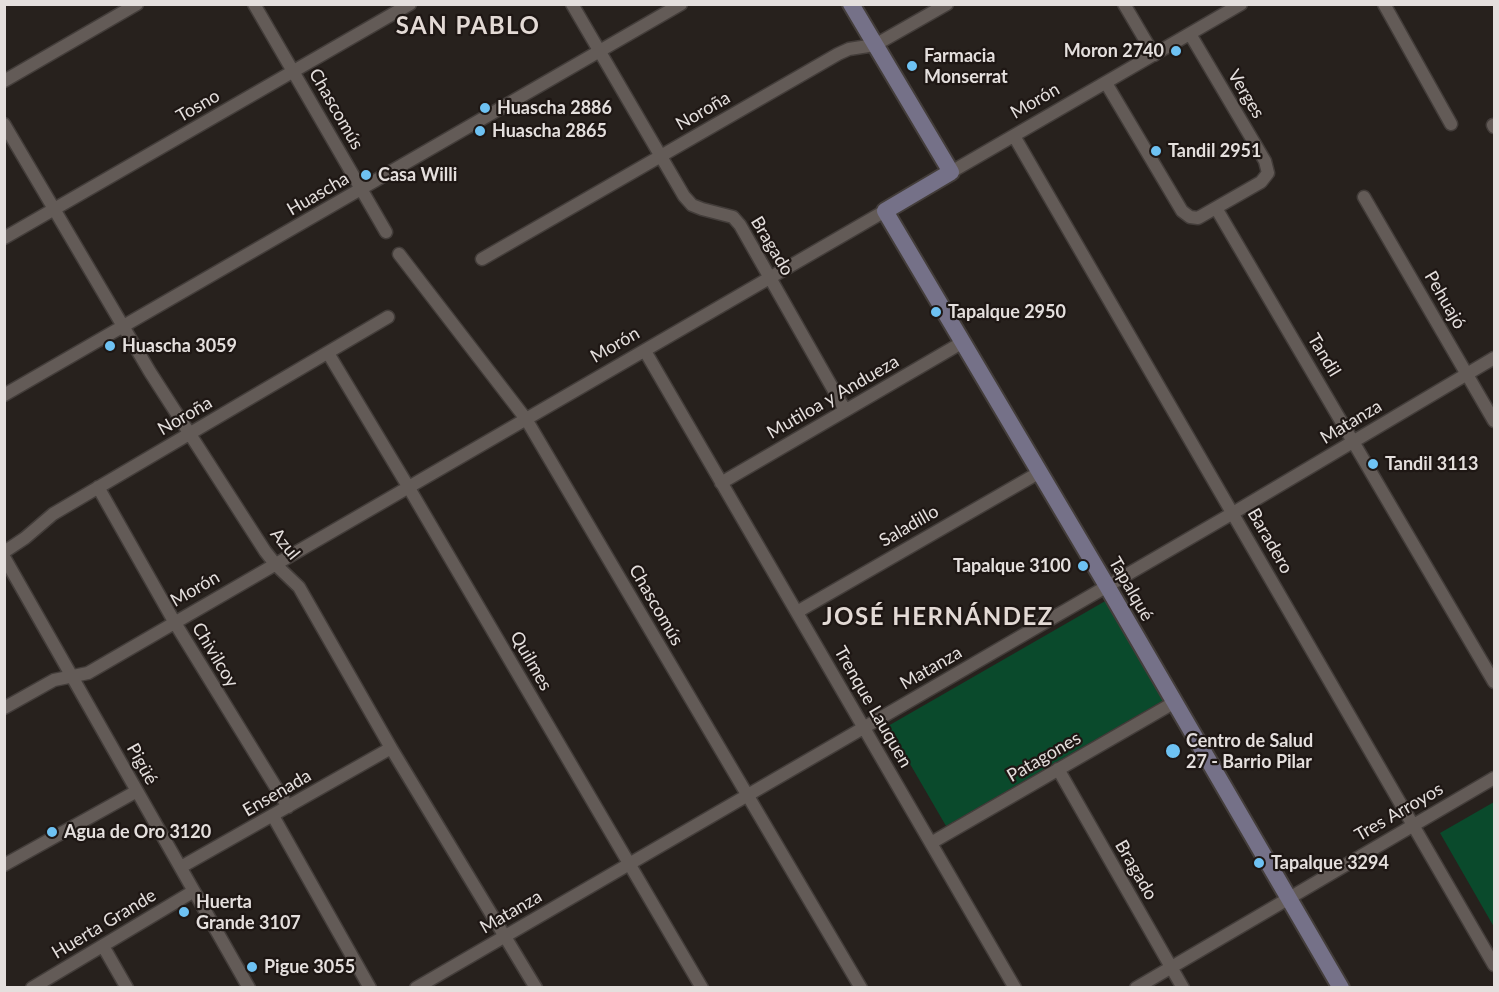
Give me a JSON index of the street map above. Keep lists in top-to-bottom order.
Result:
{
  "streets": {
    "main road": ["Morón", "Tapalqué"],
    "street": [
      "Verges",
      "Tosno",
      "Chascomús",
      "Noroña",
      "Huascha",
      "Bragado",
      "Pehuajó",
      "Tandil",
      "Mutiloa y Andueza",
      "Matanza",
      "Saladillo",
      "Baradero",
      "Azul",
      "Chivilcoy",
      "Quilmes",
      "Trenque Lauquen",
      "Patagones",
      "Pigüé",
      "Ensenada",
      "Tres Arroyos",
      "Huerta Grande"
    ]
  },
  "crossings": [
    ["Verges", "Morón"],
    ["Verges", "Tandil"],
    ["Morón", "Chascomús"],
    ["Morón", "Bragado"],
    ["Morón", "Baradero"],
    ["Morón", "Azul"],
    ["Morón", "Tapalqué"],
    ["Morón", "Chivilcoy"],
    ["Morón", "Quilmes"],
    ["Morón", "Trenque Lauquen"],
    ["Morón", "Pigüé"],
    ["Tosno", "Chascomús"],
    ["Tosno", "Azul"],
    ["Chascomús", "Huascha"],
    ["Chascomús", "Matanza"],
    ["Noroña", "Bragado"],
    ["Noroña", "Azul"],
    ["Noroña", "Chivilcoy"],
    ["Noroña", "Quilmes"],
    ["Huascha", "Bragado"],
    ["Huascha", "Azul"],
    ["Bragado", "Mutiloa y Andueza"],
    ["Bragado", "Patagones"],
    ["Bragado", "Tres Arroyos"],
    ["Pehuajó", "Matanza"],
    ["Tandil", "Matanza"],
    ["Mutiloa y Andueza", "Tapalqué"],
    ["Mutiloa y Andueza", "Trenque Lauquen"],
    ["Matanza", "Baradero"],
    ["Matanza", "Azul"],
    ["Matanza", "Tapalqué"],
    ["Matanza", "Quilmes"],
    ["Matanza", "Trenque Lauquen"],
    ["Saladillo", "Tapalqué"],
    ["Saladillo", "Trenque Lauquen"],
    ["Baradero", "Tres Arroyos"],
    ["Azul", "Ensenada"],
    ["Tapalqué", "Patagones"],
    ["Tapalqué", "Tres Arroyos"],
    ["Chivilcoy", "Ensenada"],
    ["Trenque Lauquen", "Patagones"],
    ["Pigüé", "Ensenada"],
    ["Pigüé", "Huerta Grande"]
  ],
  "districts": ["SAN PABLO", "JOSÉ HERNÁNDEZ"],
  "places": [
    "Moron 2740",
    "Farmacia Monserrat",
    "Huascha 2886",
    "Huascha 2865",
    "Tandil 2951",
    "Casa Willi",
    "Tapalque 2950",
    "Huascha 3059",
    "Tandil 3113",
    "Tapalque 3100",
    "Centro de Salud 27 - Barrio Pilar",
    "Agua de Oro 3120",
    "Tapalque 3294",
    "Huerta Grande 3107",
    "Pigue 3055"
  ]
}
